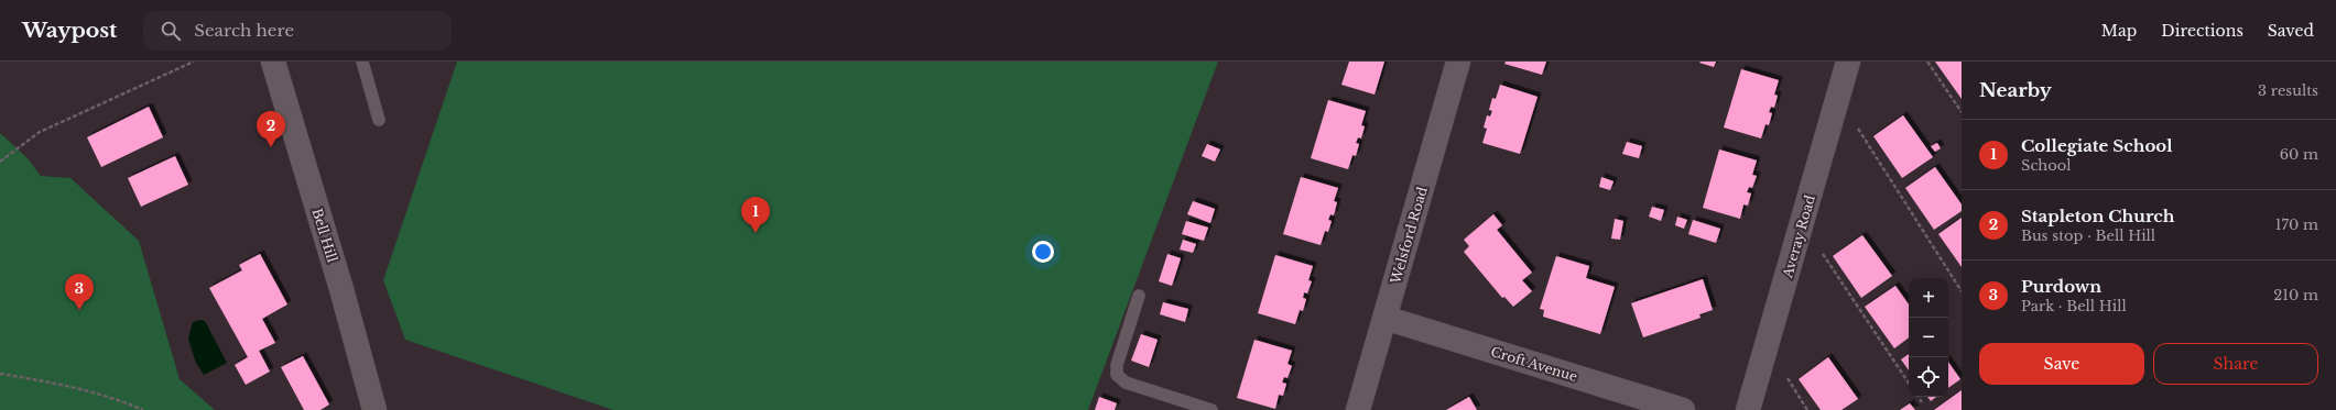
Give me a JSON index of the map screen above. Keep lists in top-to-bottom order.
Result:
{
  "streets": {
    "street": [
      "Bell Hill",
      "Welsford Road",
      "Averay Road",
      "Croft Avenue"
    ]
  },
  "crossings": [
    ["Welsford Road", "Croft Avenue"]
  ],
  "page": {
    "header": "Waypost",
    "search": "Search here",
    "nav": ["Map", "Directions", "Saved"],
    "heading": ["Nearby", "3 results"],
    "pins": ["2", "1", "3"],
    "list": [
      {
        "mark": "1",
        "name": "Collegiate School",
        "note": "School",
        "value": "60 m"
      },
      {
        "mark": "2",
        "name": "Stapleton Church",
        "note": "Bus stop · Bell Hill",
        "value": "170 m"
      },
      {
        "mark": "3",
        "name": "Purdown",
        "note": "Park · Bell Hill",
        "value": "210 m"
      }
    ],
    "map_buttons": ["+", "−"],
    "buttons": ["Save", "Share"]
  }
}
